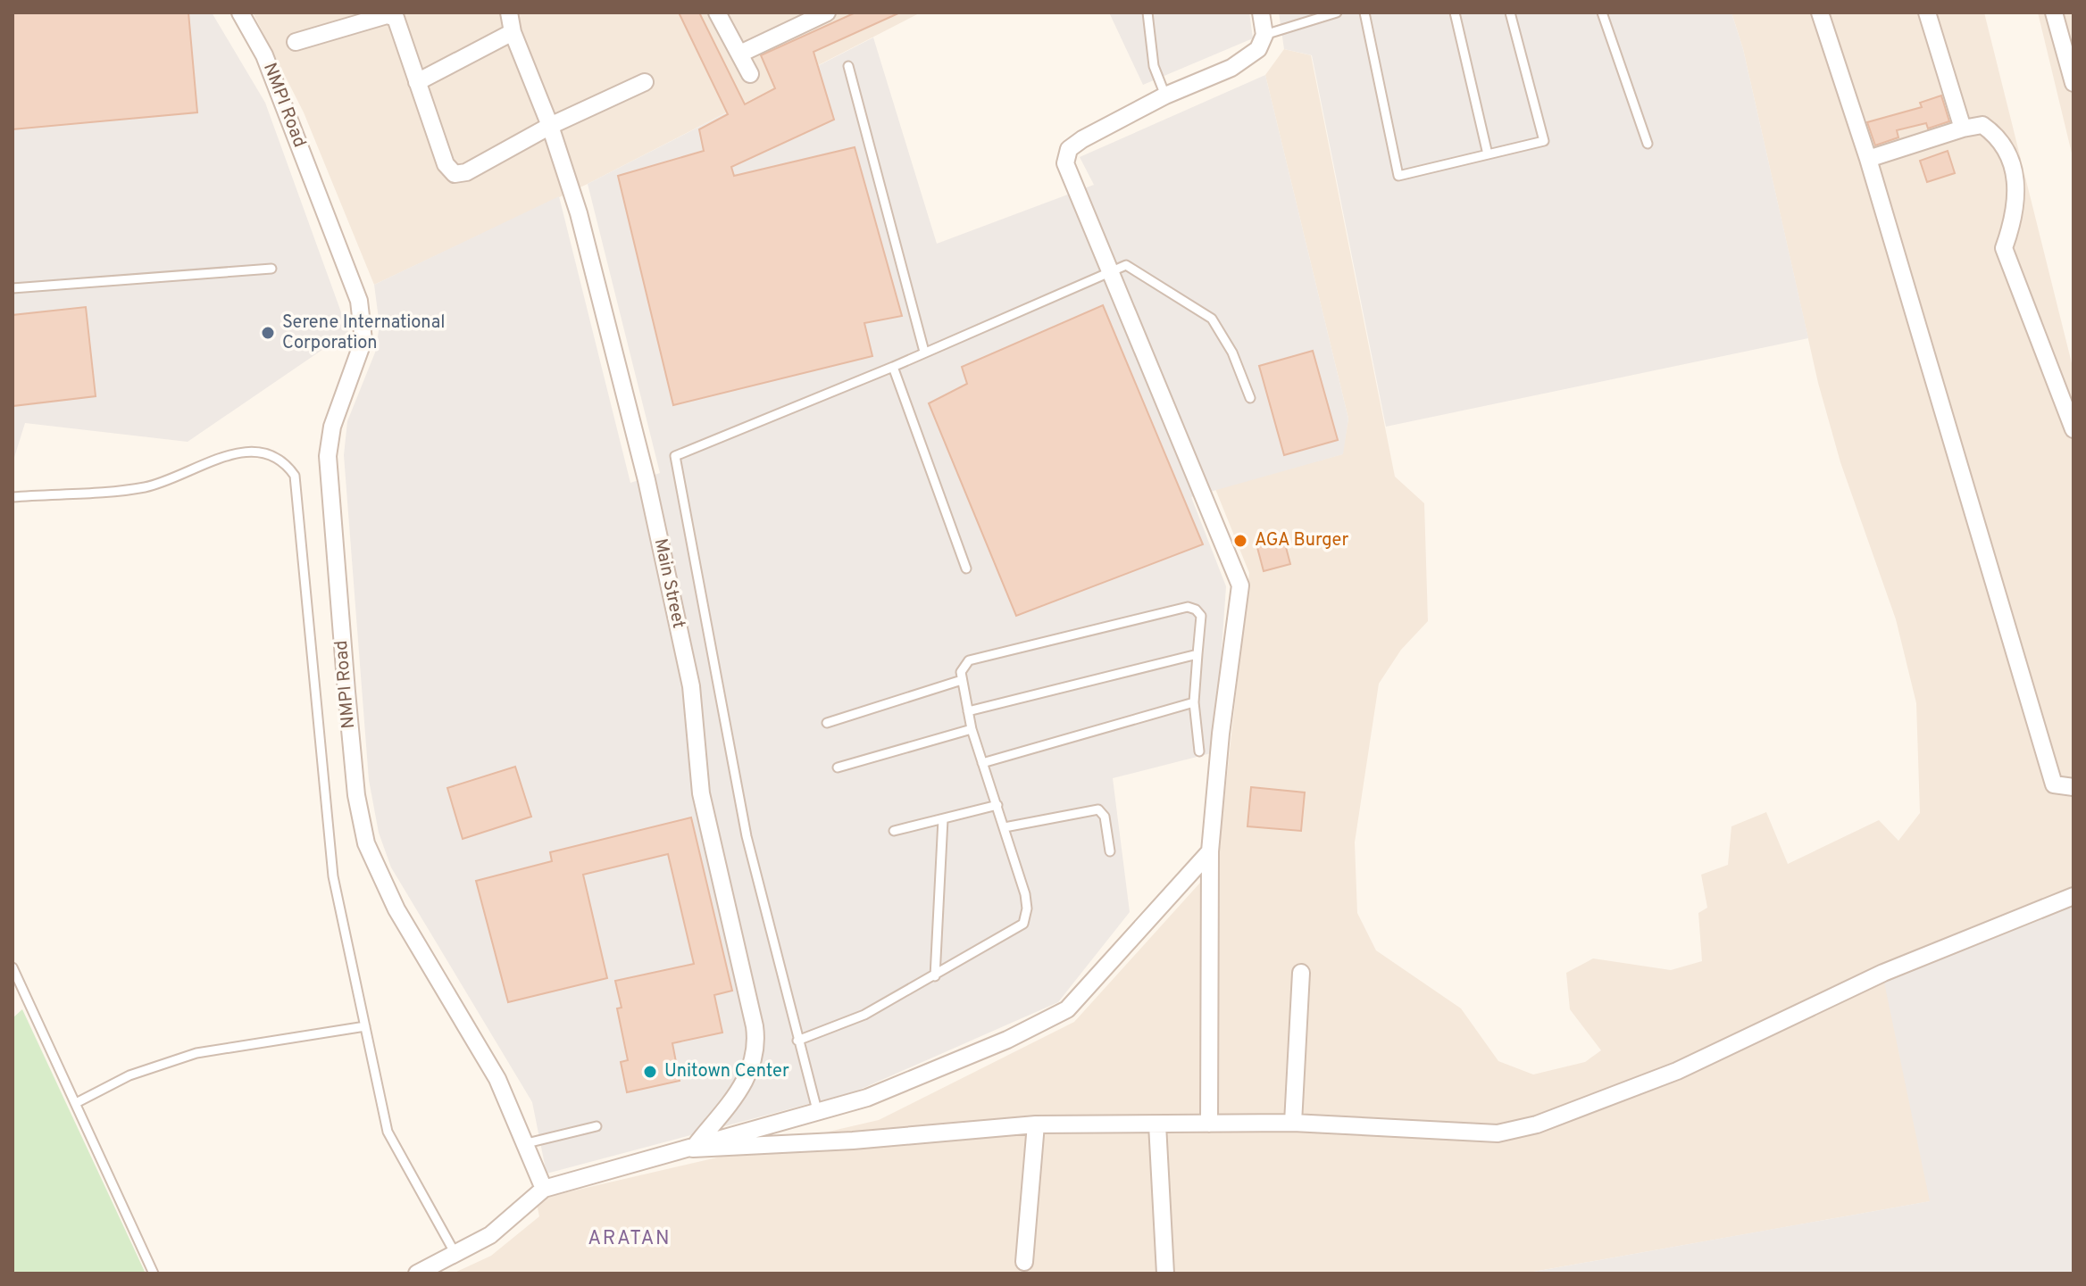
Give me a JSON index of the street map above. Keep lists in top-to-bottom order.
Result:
{
  "streets": {
    "street": ["NMPI Road", "Main Street"]
  },
  "districts": ["ARATAN"],
  "places": ["Serene International Corporation", "AGA Burger", "Unitown Center"]
}
